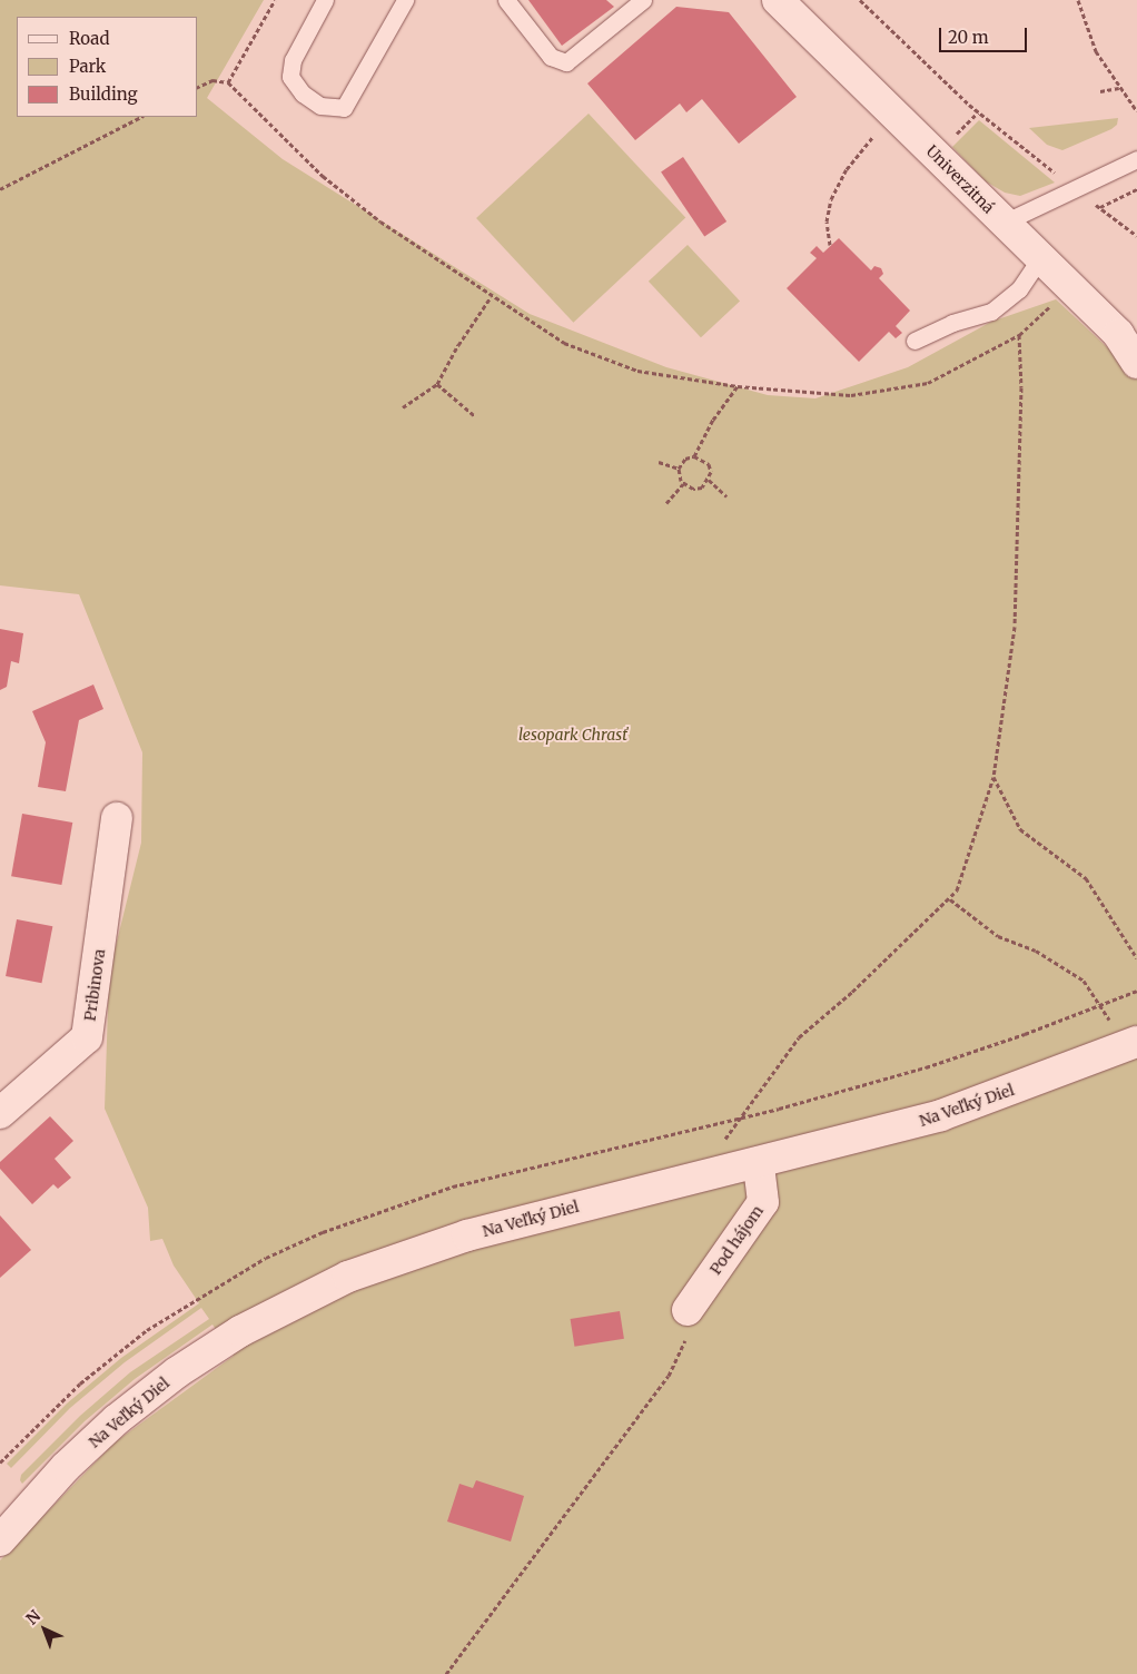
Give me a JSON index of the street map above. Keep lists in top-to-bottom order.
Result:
{
  "streets": {
    "street": [
      "Univerzitná",
      "Pribinova",
      "Na Veľký Diel",
      "Pod hájom"
    ]
  },
  "crossings": [
    ["Na Veľký Diel", "Pod hájom"]
  ],
  "parks": ["lesopark Chrasť"],
  "legend": ["Road", "Park", "Building"],
  "scale_bar": "20 m",
  "north": "top left"
}
